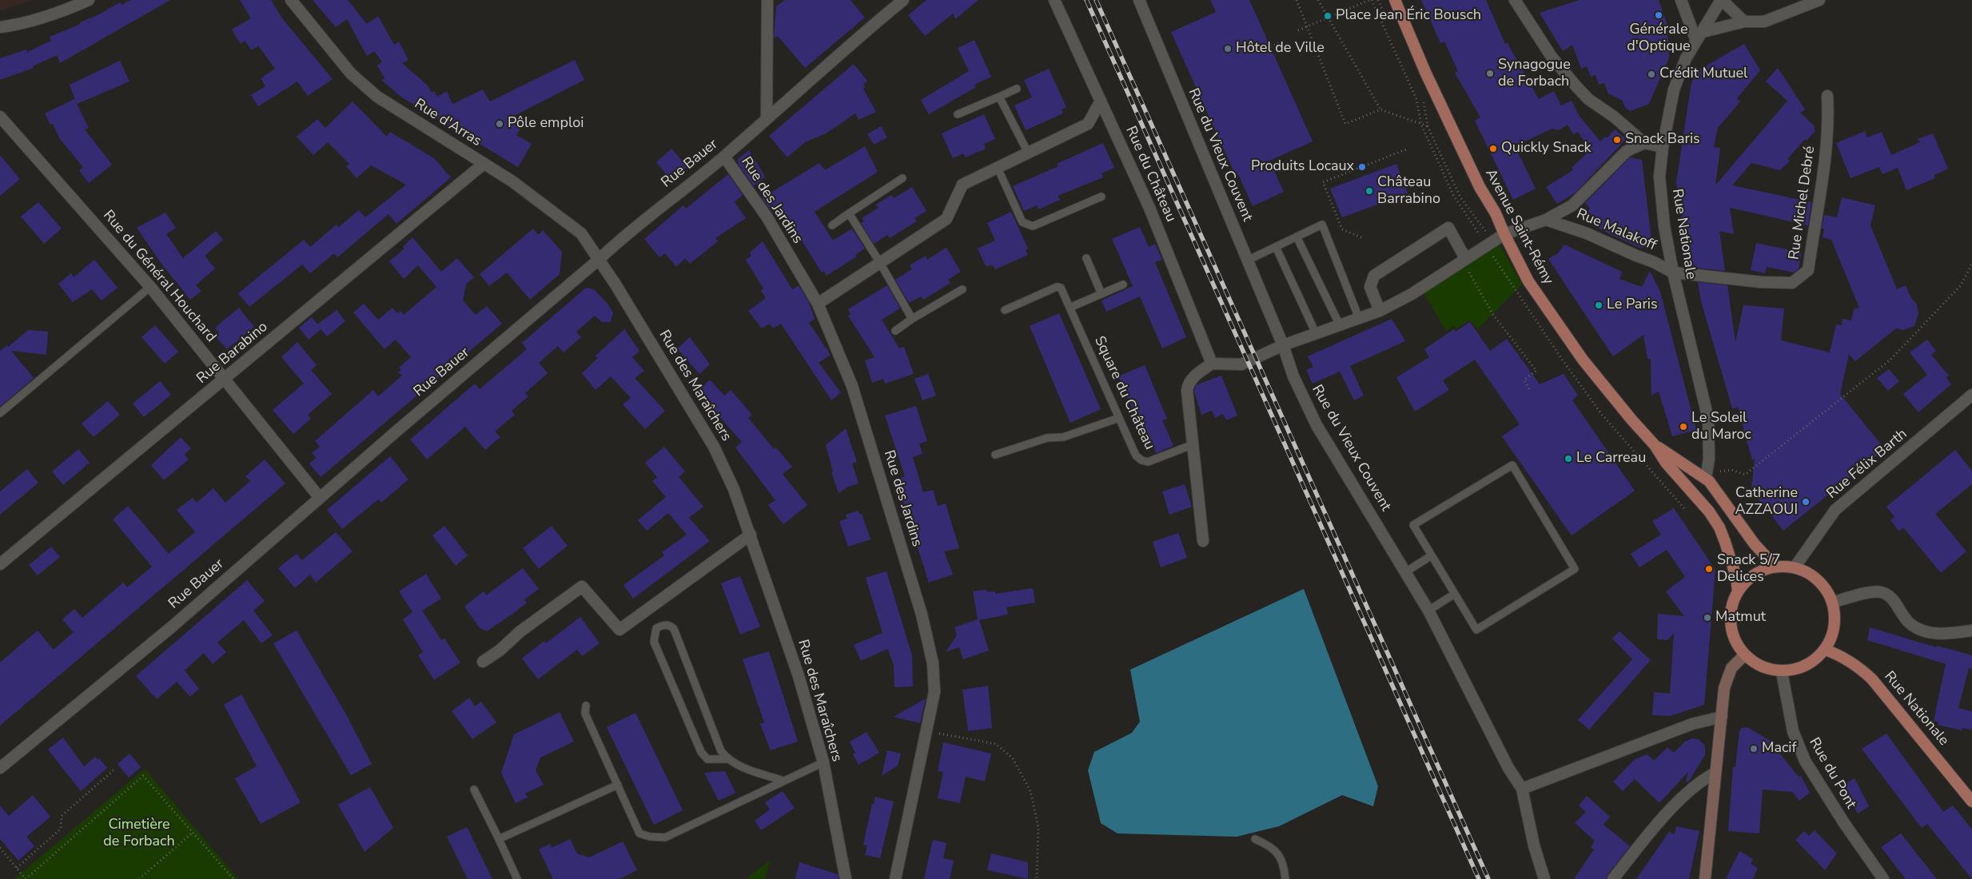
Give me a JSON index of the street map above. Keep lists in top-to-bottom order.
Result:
{
  "streets": {
    "main road": ["Avenue Saint-Rémy", "Rue Nationale"],
    "street": [
      "Rue d'Arras",
      "Rue du Vieux Couvent",
      "Rue Bauer",
      "Rue du Château",
      "Rue des Jardins",
      "Rue Michel Debré",
      "Rue Malakoff",
      "Rue du Général Houchard",
      "Rue Barabino",
      "Rue des Maraîchers",
      "Rue Félix Barth",
      "Rue du Pont"
    ],
    "lane": ["Square du Château"]
  },
  "crossings": [
    ["Rue d'Arras", "Rue Bauer"],
    ["Rue d'Arras", "Rue Barabino"],
    ["Rue d'Arras", "Rue des Maraîchers"],
    ["Rue Bauer", "Rue des Jardins"],
    ["Rue Bauer", "Rue du Général Houchard"],
    ["Rue Bauer", "Rue des Maraîchers"],
    ["Rue Michel Debré", "Rue Malakoff"],
    ["Rue Michel Debré", "Rue Nationale"],
    ["Avenue Saint-Rémy", "Rue Nationale"],
    ["Avenue Saint-Rémy", "Rue Félix Barth"],
    ["Avenue Saint-Rémy", "Rue du Pont"],
    ["Rue Malakoff", "Rue Nationale"],
    ["Rue Nationale", "Rue Félix Barth"],
    ["Rue Nationale", "Rue du Pont"],
    ["Rue du Général Houchard", "Rue Barabino"],
    ["Rue Félix Barth", "Rue du Pont"]
  ],
  "parks": ["Cimetière de Forbach"],
  "places": [
    "Générale d'Optique",
    "Place Jean Éric Bousch",
    "Hôtel de Ville",
    "Synagogue de Forbach",
    "Crédit Mutuel",
    "Pôle emploi",
    "Snack Baris",
    "Quickly Snack",
    "Produits Locaux",
    "Château Barrabino",
    "Le Paris",
    "Le Soleil du Maroc",
    "Le Carreau",
    "Catherine AZZAOUI",
    "Snack 5/7 Delices",
    "Matmut",
    "Macif"
  ]
}
